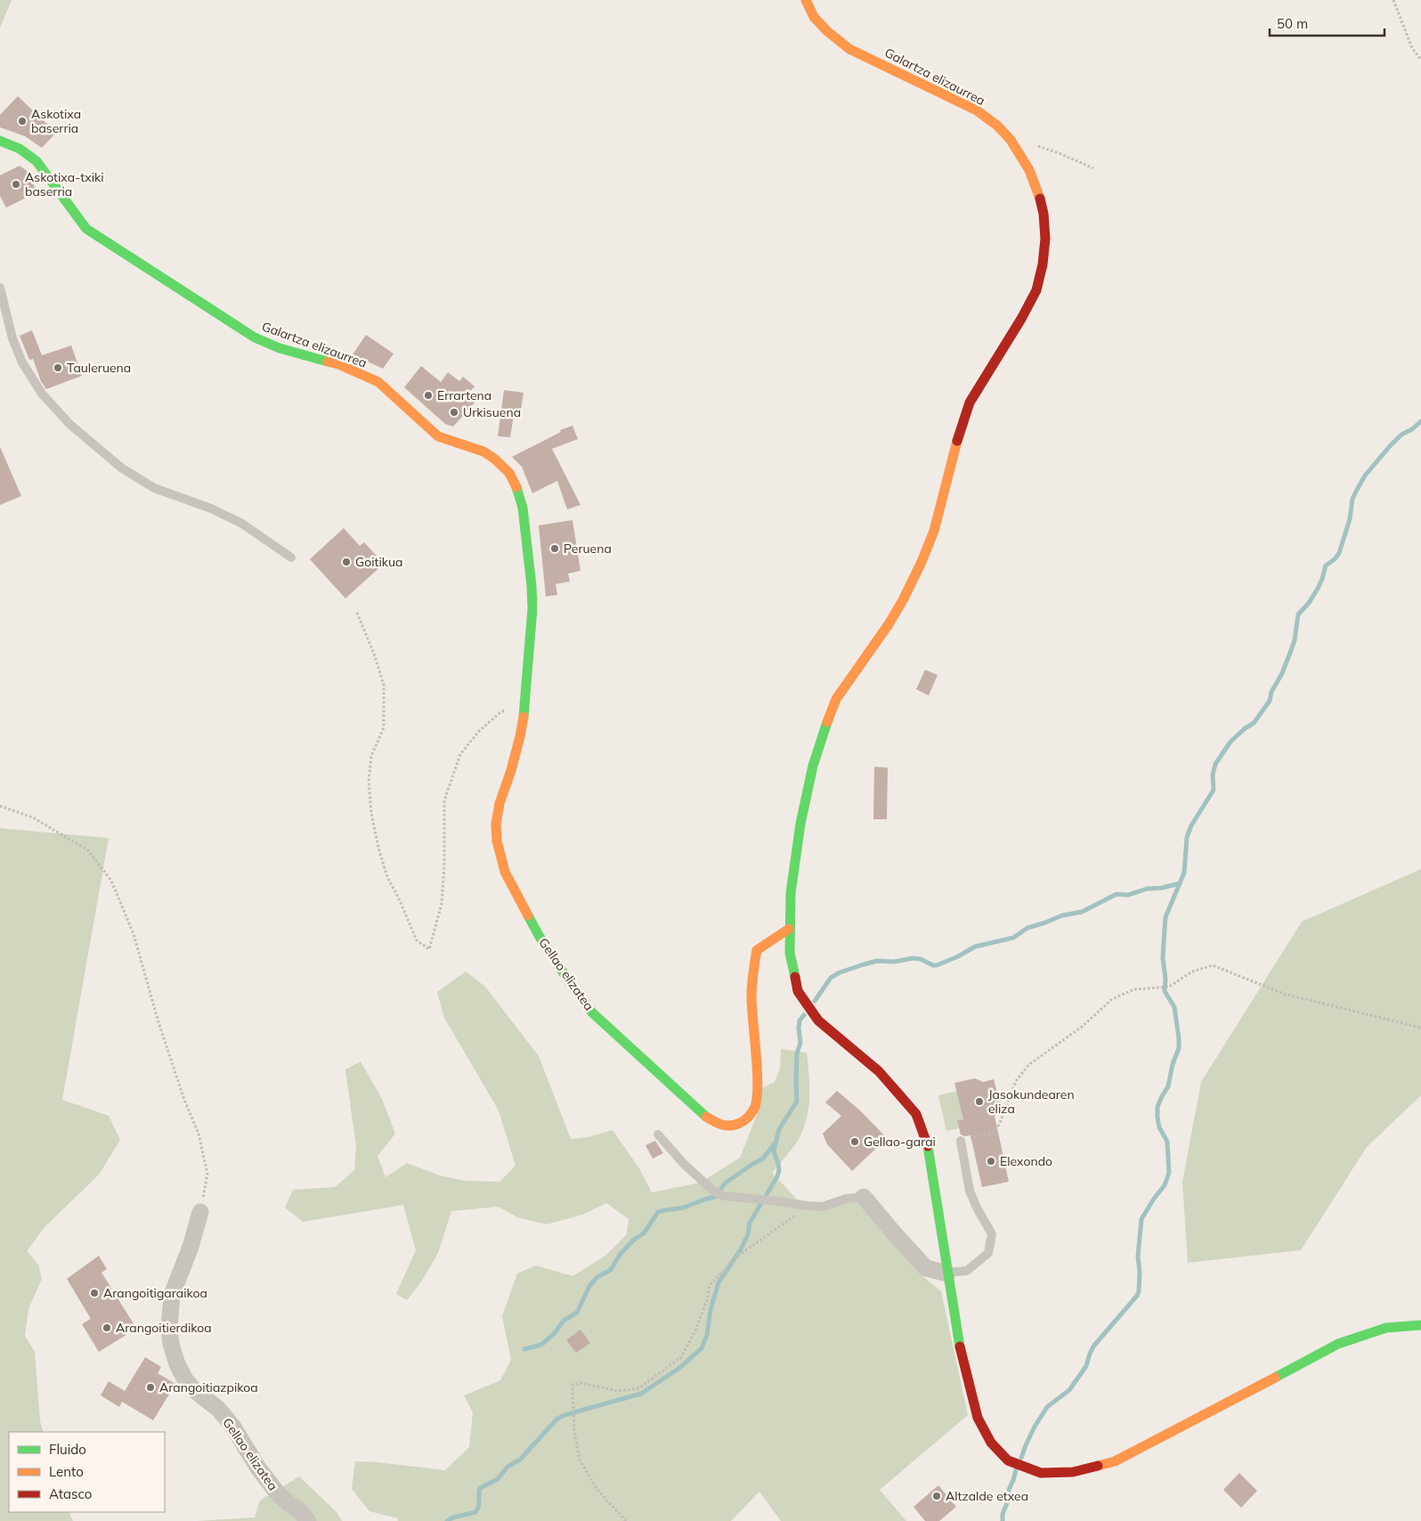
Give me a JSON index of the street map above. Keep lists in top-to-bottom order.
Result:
{
  "streets": {
    "street": ["Galartza elizaurrea", "Gellao elizatea"]
  },
  "crossings": [
    ["Galartza elizaurrea", "Gellao elizatea"]
  ],
  "places": [
    "Askotixa baserria",
    "Askotixa-txiki baserria",
    "Tauleruena",
    "Errartena",
    "Urkisuena",
    "Peruena",
    "Goitikua",
    "Jasokundearen eliza",
    "Gellao-garai",
    "Elexondo",
    "Arangoitigaraikoa",
    "Arangoitierdikoa",
    "Arangoitiazpikoa",
    "Altzalde etxea"
  ],
  "legend": ["Fluido", "Lento", "Atasco"],
  "scale_bar": "50 m"
}
